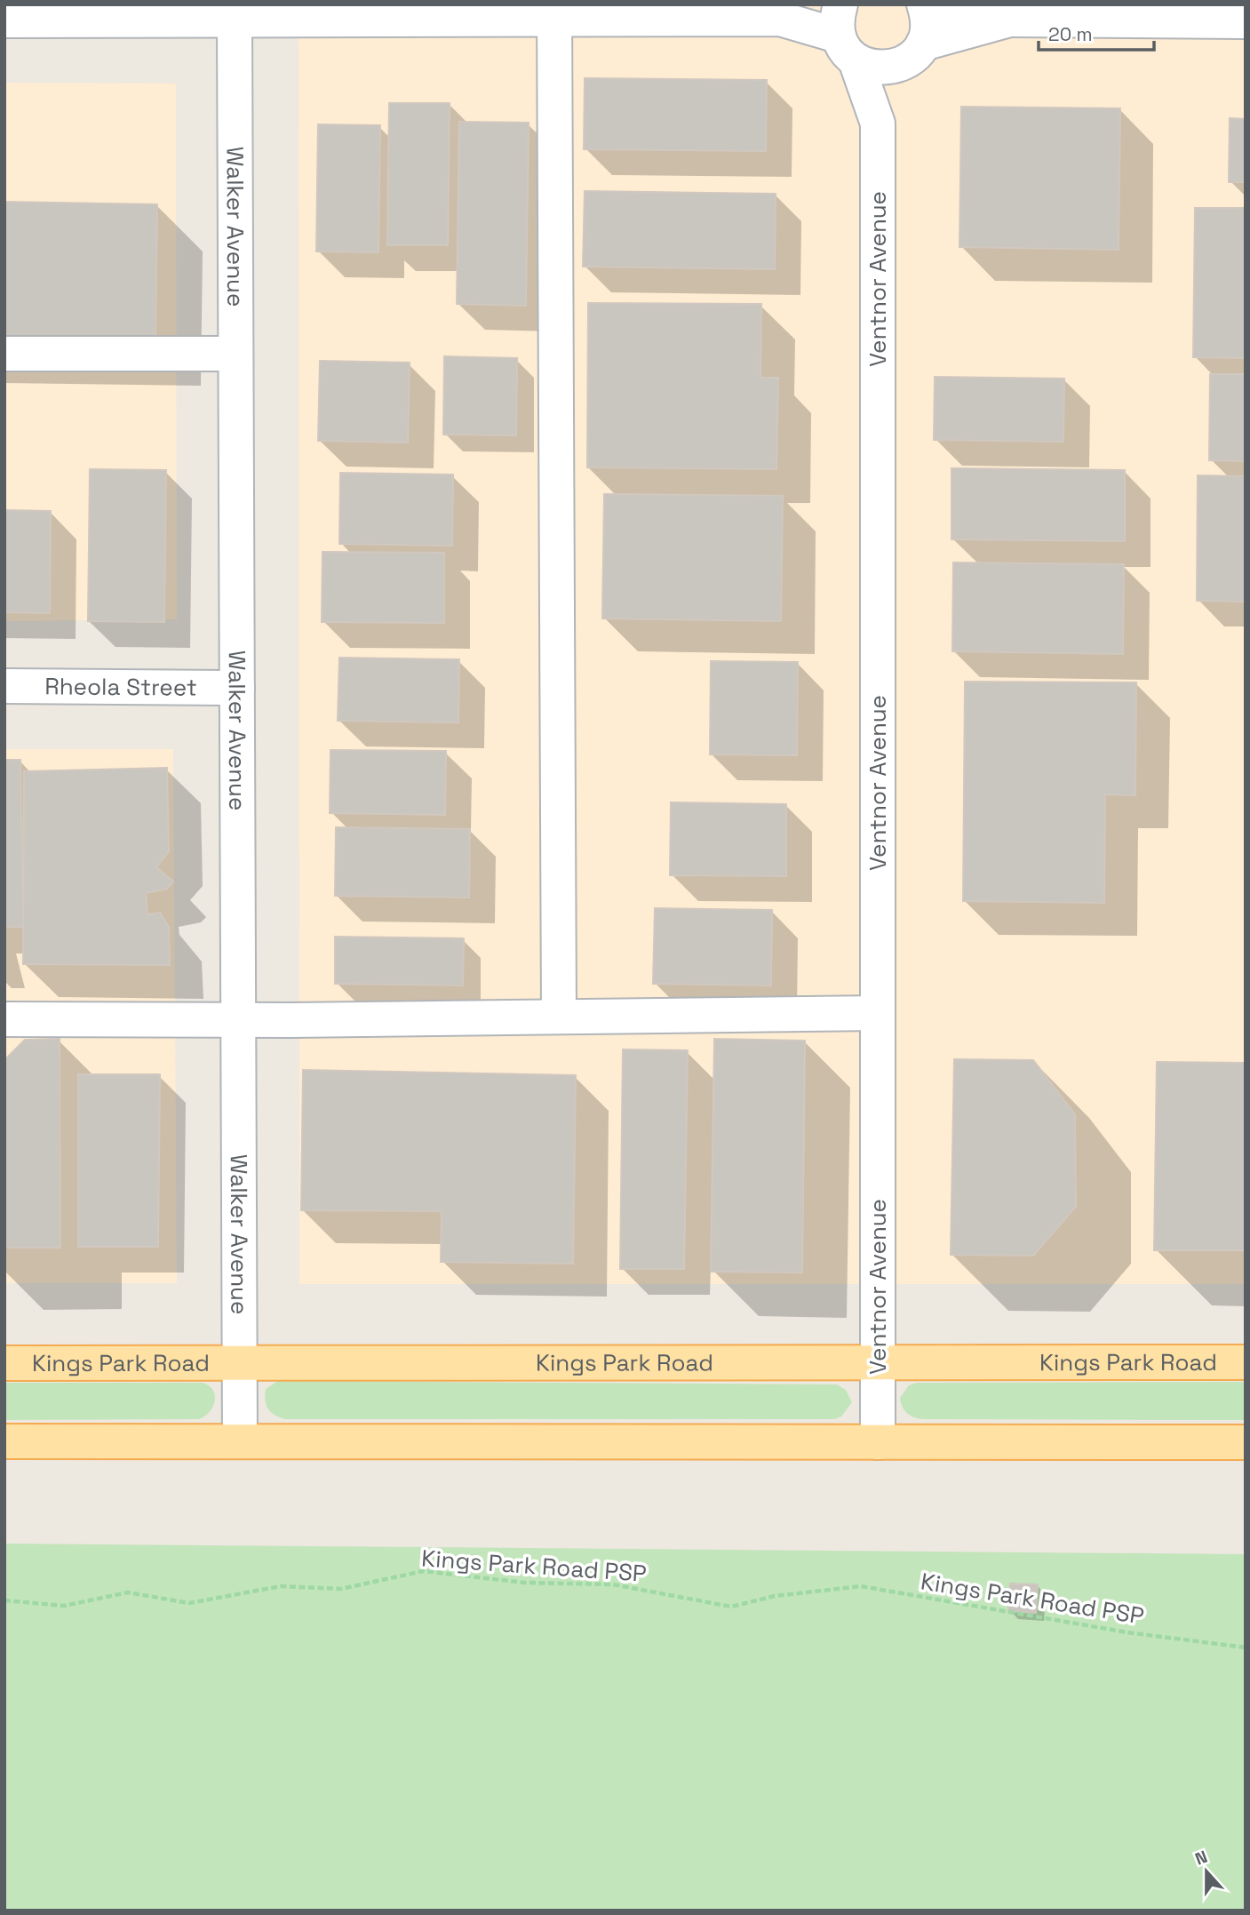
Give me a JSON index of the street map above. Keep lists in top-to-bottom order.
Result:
{
  "streets": {
    "main road": ["Kings Park Road"],
    "street": ["Walker Avenue", "Ventnor Avenue", "Rheola Street"],
    "path": ["Kings Park Road PSP"]
  },
  "crossings": [
    ["Walker Avenue", "Rheola Street"],
    ["Walker Avenue", "Kings Park Road"],
    ["Ventnor Avenue", "Kings Park Road"]
  ],
  "scale_bar": "20 m",
  "north": "top"
}
